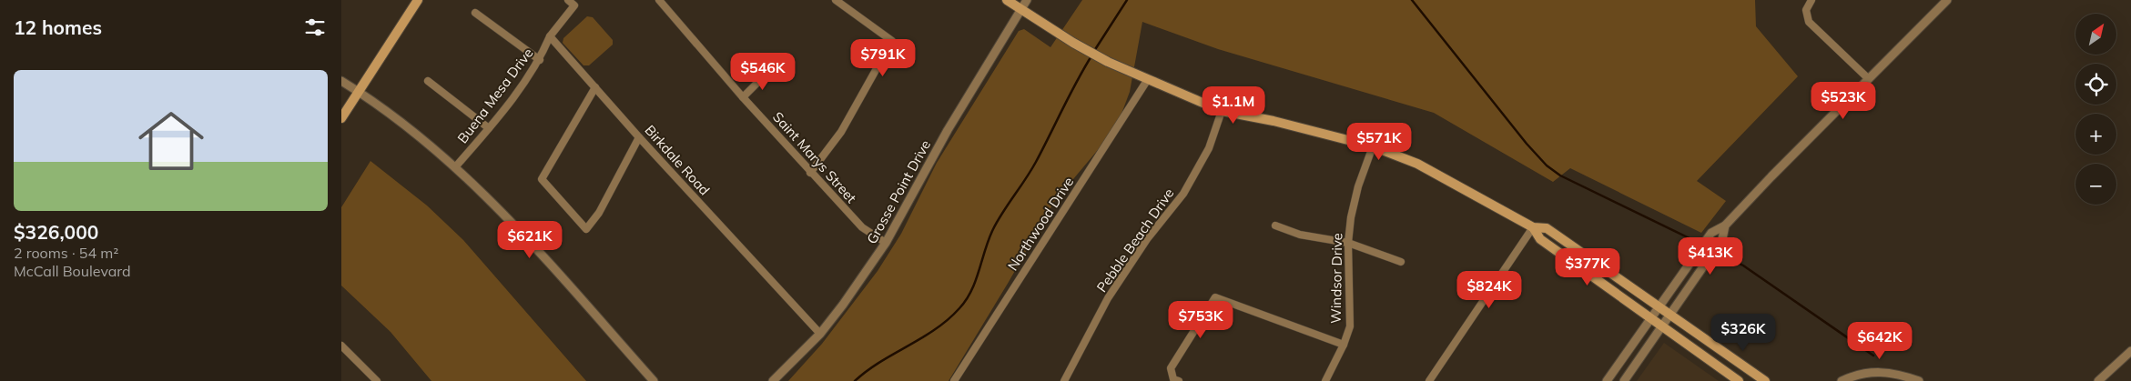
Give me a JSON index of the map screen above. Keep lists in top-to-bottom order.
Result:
{
  "streets": {
    "street": [
      "Buena Mesa Drive",
      "Saint Marys Street",
      "Birkdale Road",
      "Grosse Point Drive",
      "Northwood Drive",
      "Pebble Beach Drive",
      "Windsor Drive"
    ]
  },
  "crossings": [
    ["Buena Mesa Drive", "Birkdale Road"],
    ["Saint Marys Street", "Grosse Point Drive"],
    ["Birkdale Road", "Grosse Point Drive"]
  ],
  "north": "top right",
  "page": {
    "heading": "12 homes",
    "map_buttons": ["+", "−"],
    "price": [
      "$791K",
      "$546K",
      "$523K",
      "$1.1M",
      "$571K",
      "$621K",
      "$413K",
      "$377K",
      "$824K",
      "$753K",
      "$326K",
      "$642K"
    ],
    "list": [
      {
        "name": "$326,000",
        "note": "2 rooms · 54 m² · McCall Boulevard"
      }
    ]
  }
}
